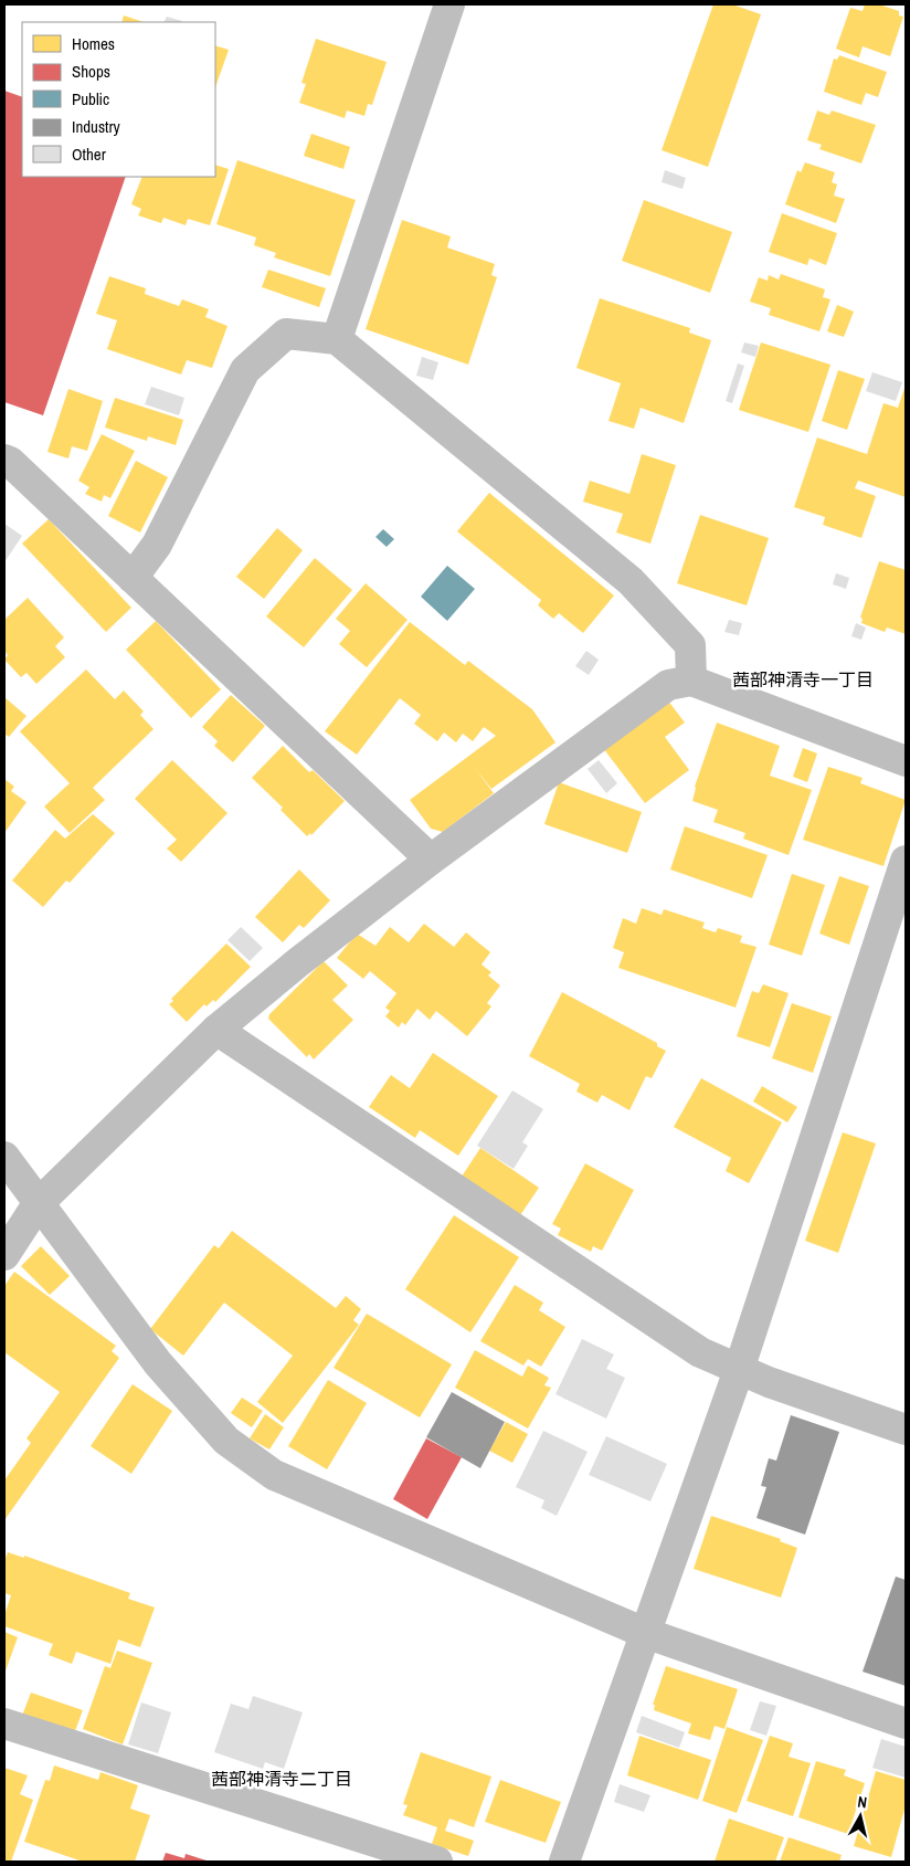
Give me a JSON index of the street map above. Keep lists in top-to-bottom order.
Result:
{
  "districts": ["茜部神清寺一丁目", "茜部神清寺二丁目"],
  "legend": [
    "Homes",
    "Shops",
    "Public",
    "Industry",
    "Other"
  ],
  "north": "top"
}
